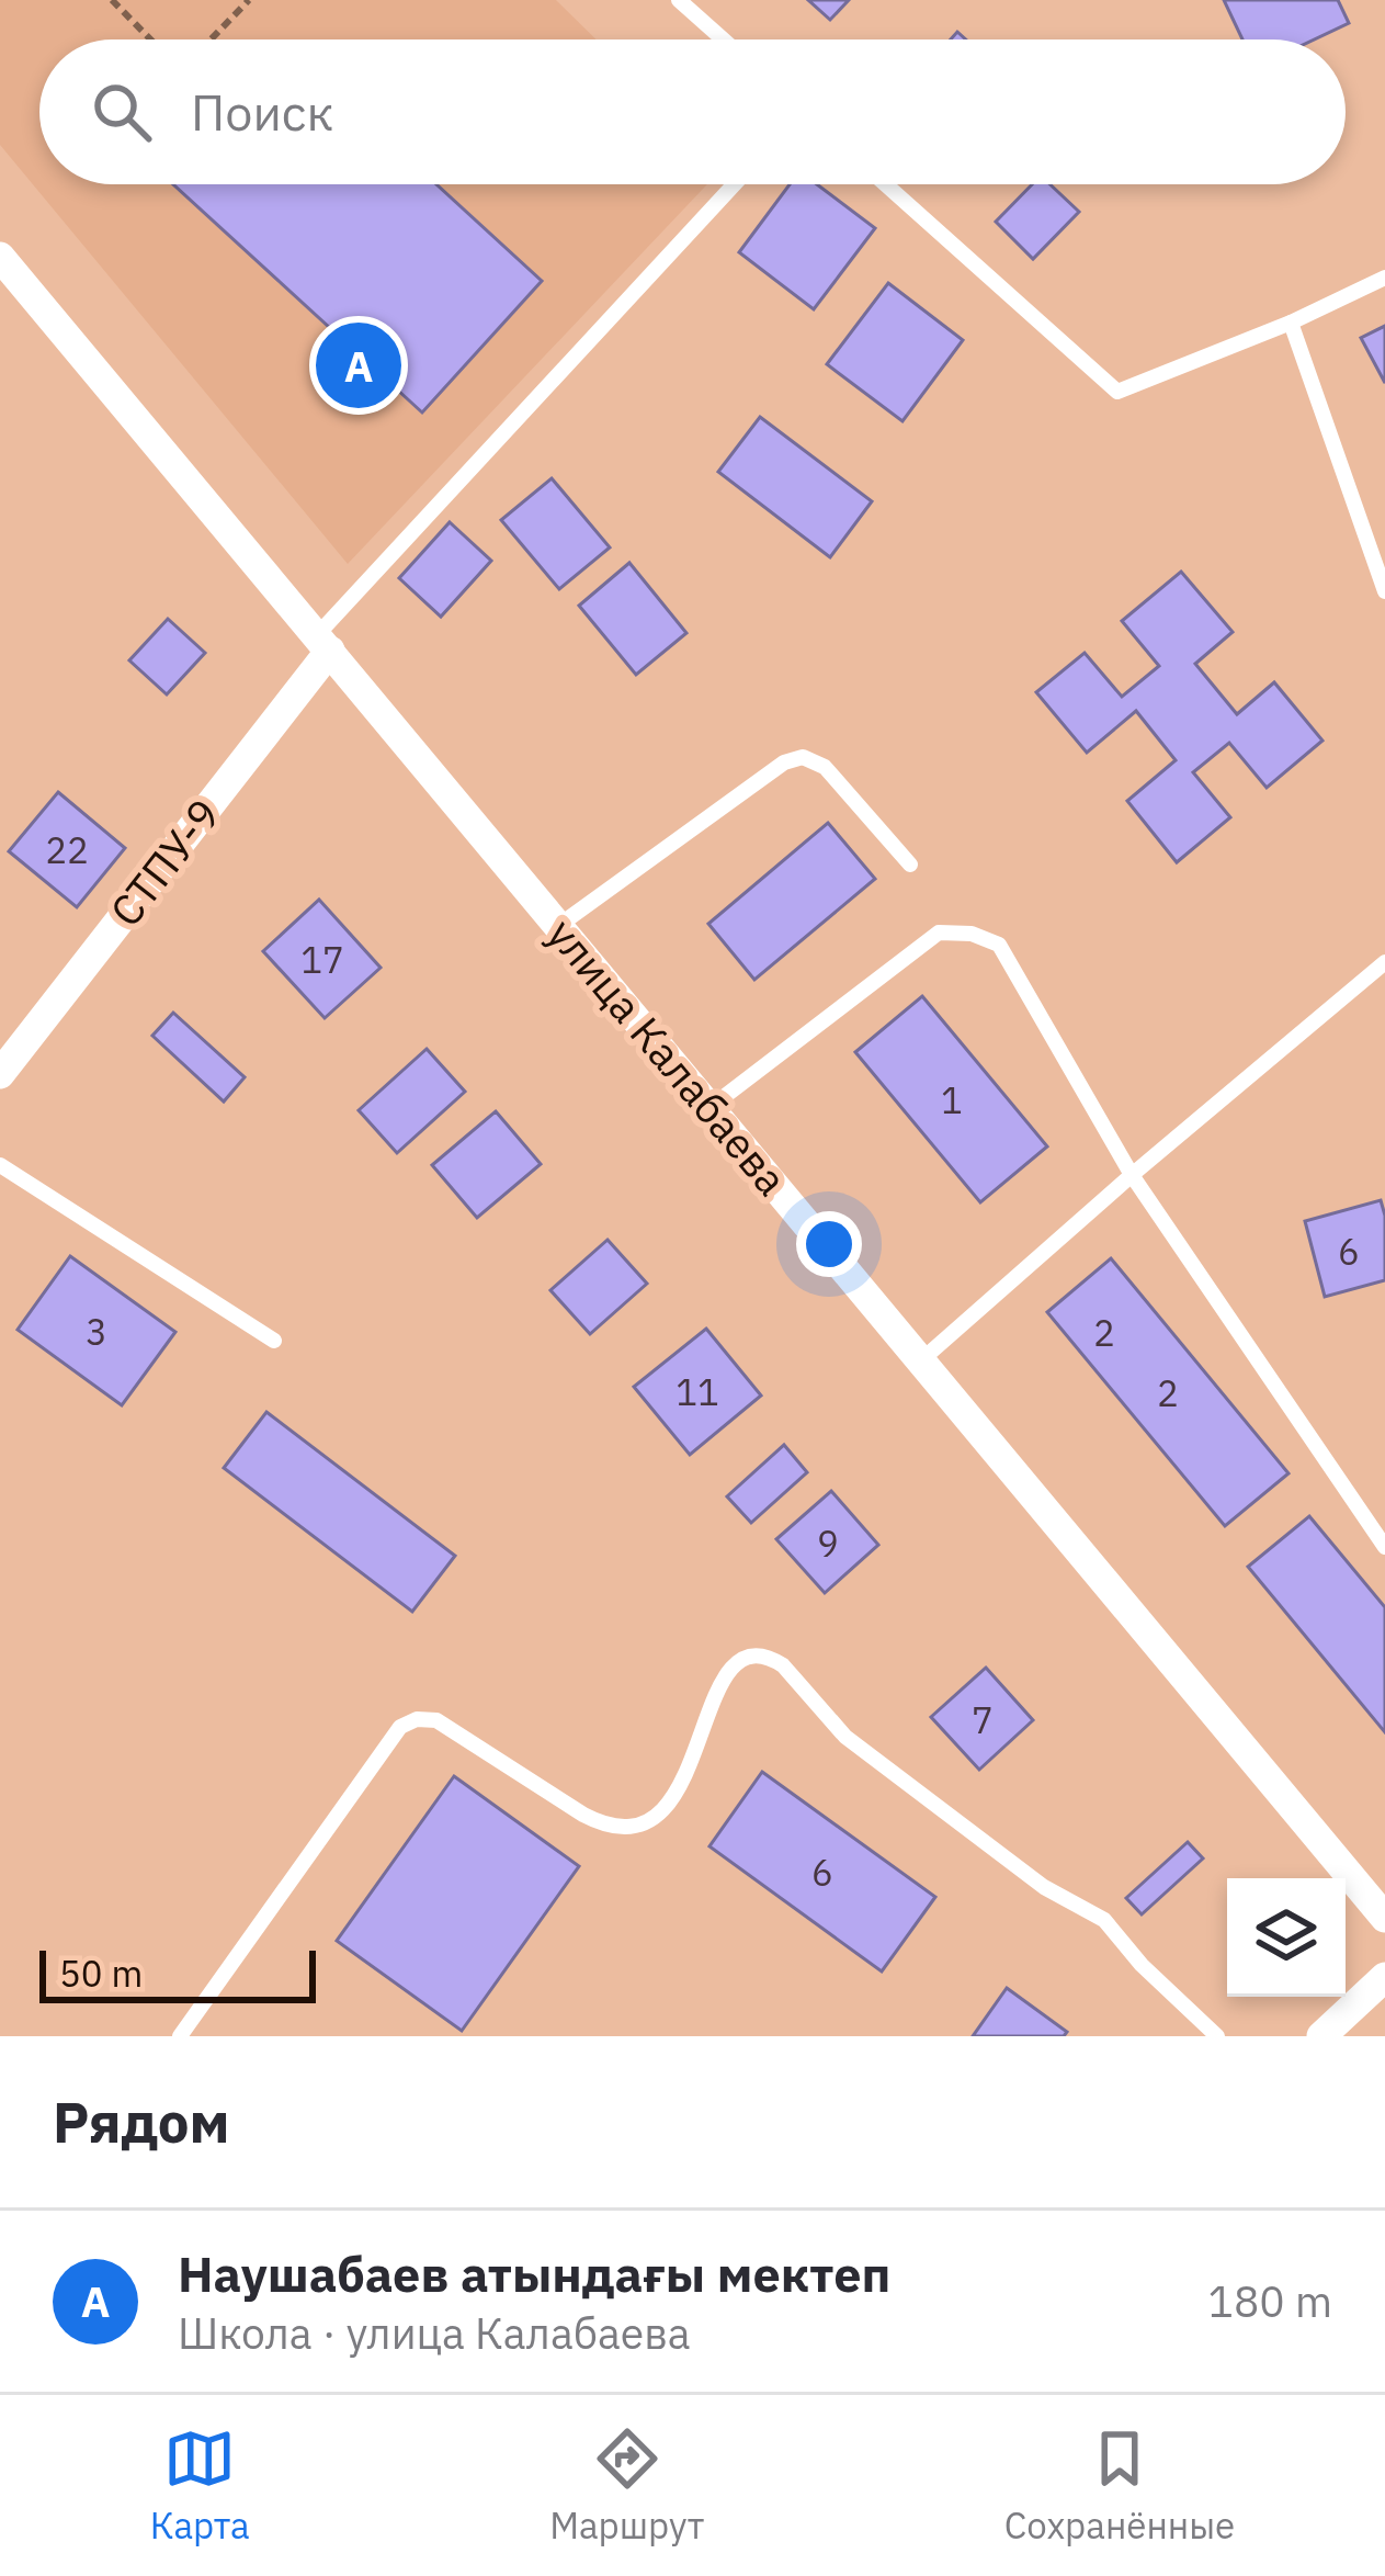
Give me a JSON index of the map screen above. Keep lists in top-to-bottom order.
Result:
{
  "streets": {
    "street": ["СТПУ-9", "улица Калабаева"]
  },
  "crossings": [
    ["СТПУ-9", "улица Калабаева"]
  ],
  "house_numbers": [
    "22",
    "17",
    "1",
    "6",
    "3",
    "2",
    "11",
    "2",
    "9",
    "7",
    "6"
  ],
  "scale_bar": "50 m",
  "page": {
    "search": "Поиск",
    "pins": "A",
    "scale": "50 m",
    "heading": "Рядом",
    "list": [
      {
        "mark": "A",
        "name": "Наушабаев атындағы мектеп",
        "note": "Школа · улица Калабаева",
        "value": "180 m"
      }
    ],
    "nav": ["Карта", "Маршрут", "Сохранённые"]
  }
}
